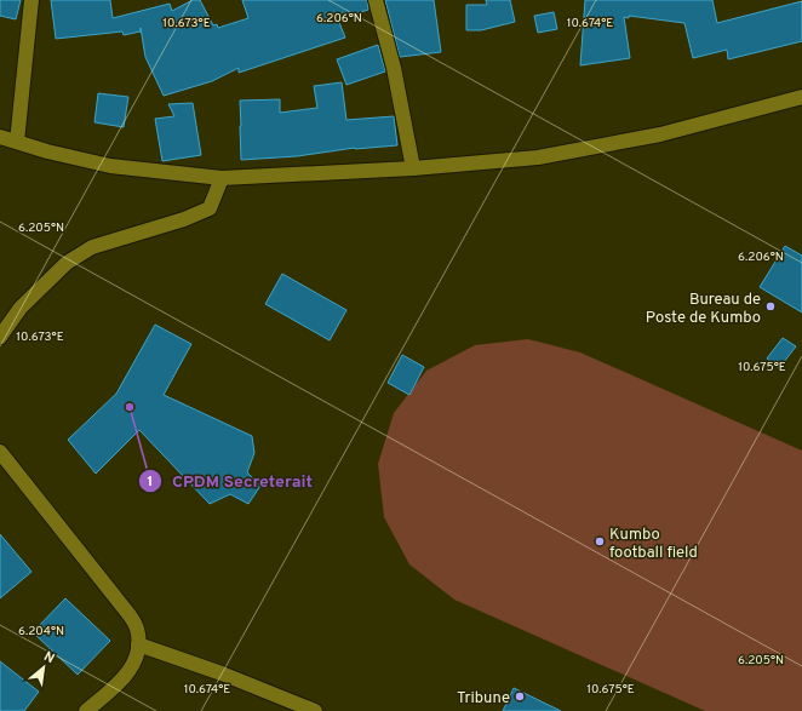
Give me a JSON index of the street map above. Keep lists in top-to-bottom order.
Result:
{
  "places": [
    "Bureau de Poste de Kumbo",
    "CPDM Secreterait",
    "Kumbo football field",
    "Tribune"
  ],
  "north": "top right",
  "coordinates": [
    "6.206°N",
    "10.673°E",
    "10.674°E",
    "6.205°N",
    "10.675°E",
    "6.204°N"
  ]
}
